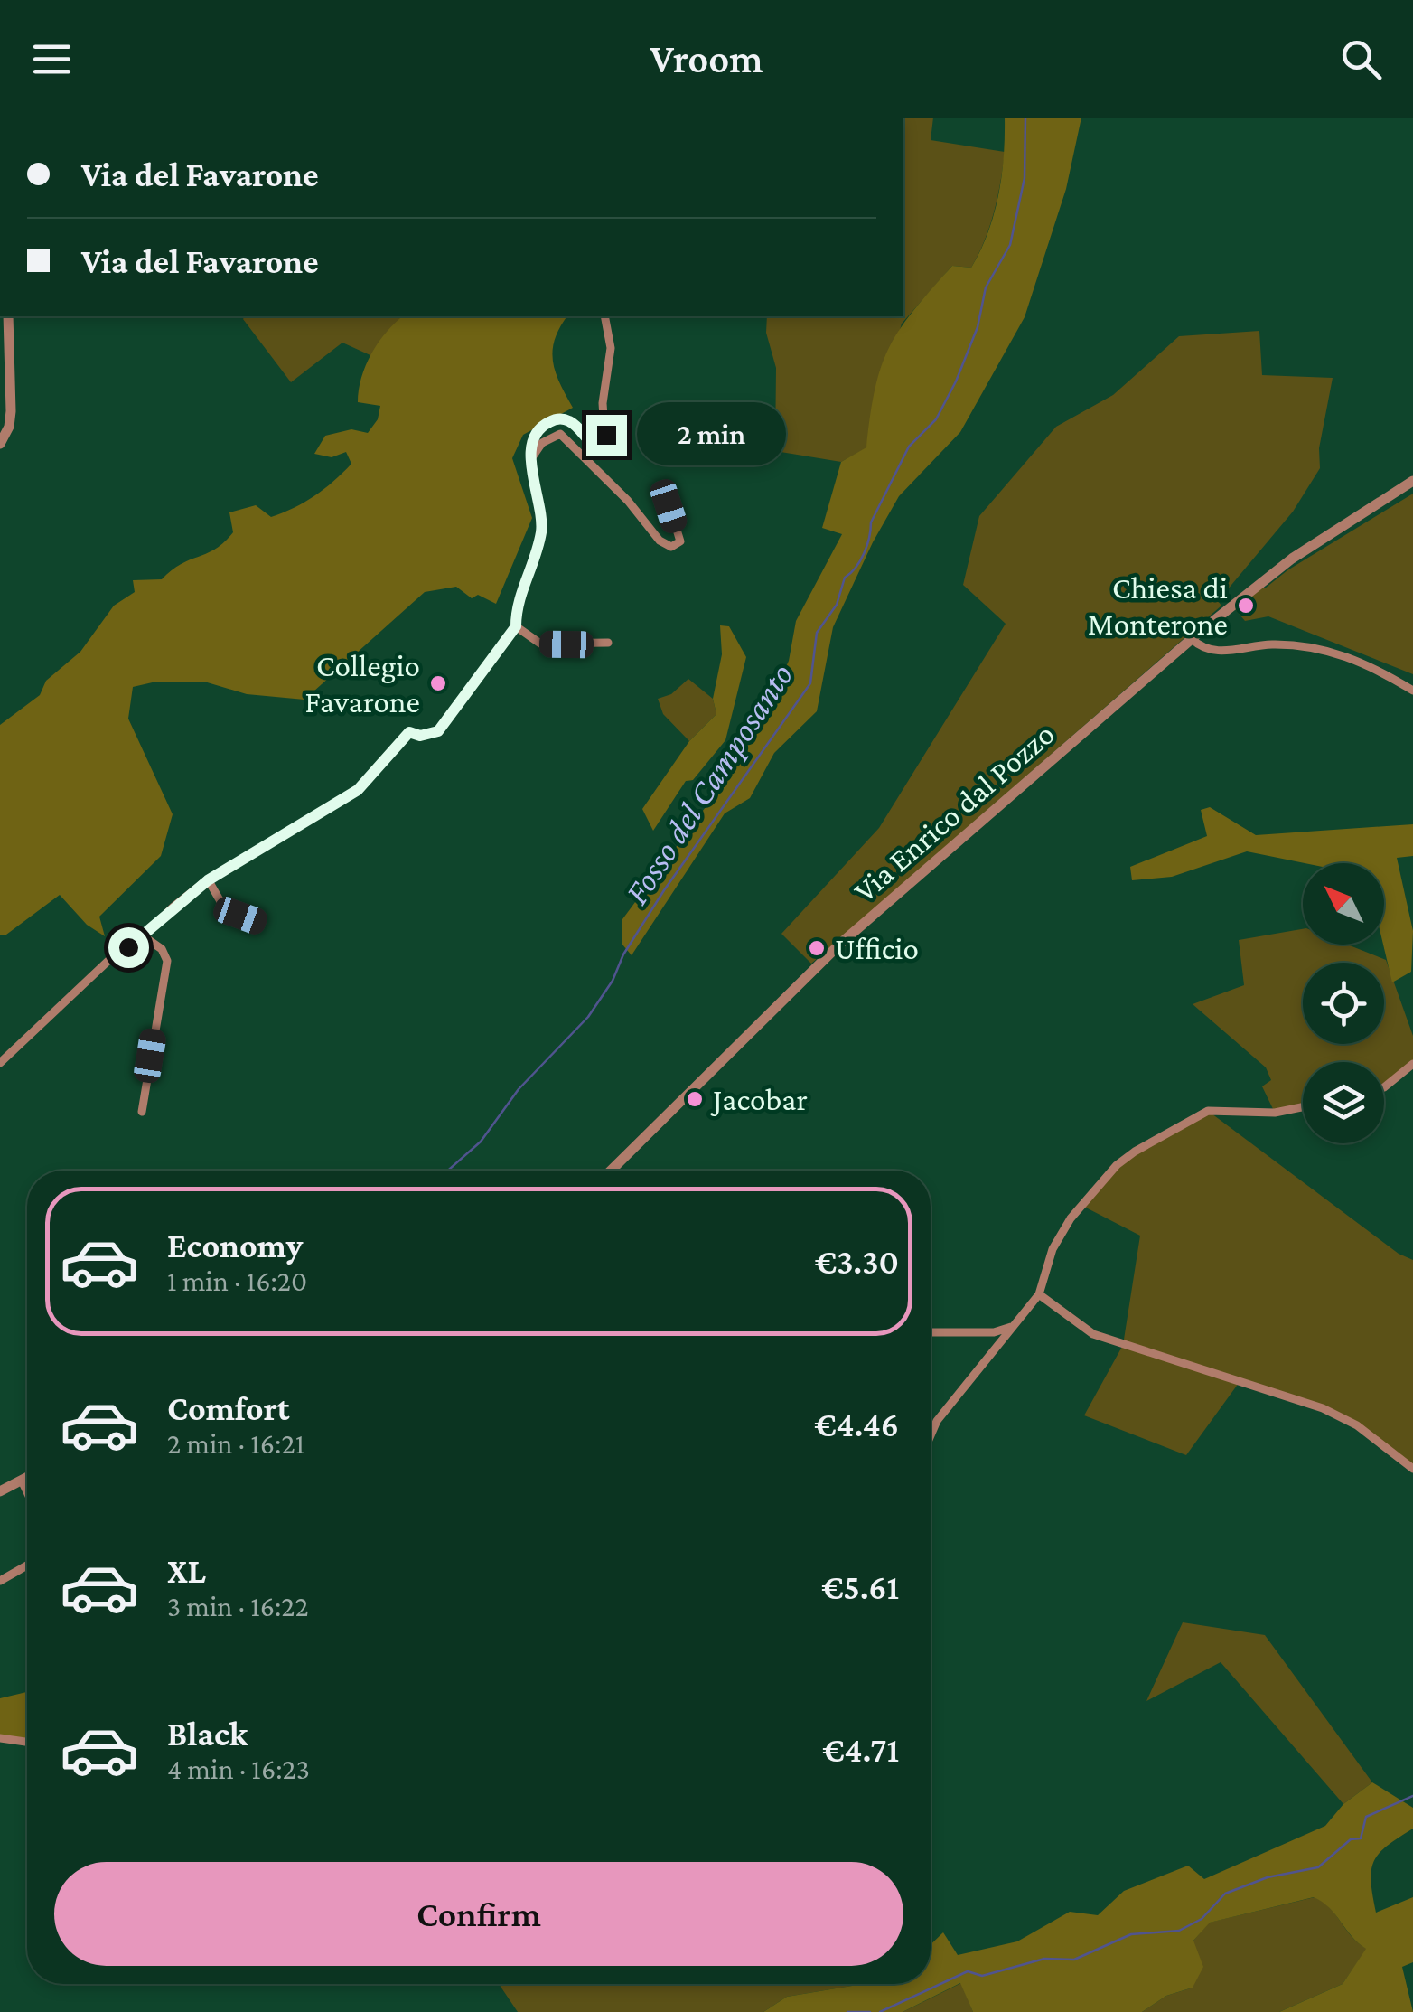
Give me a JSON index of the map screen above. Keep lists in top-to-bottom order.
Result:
{
  "streets": {
    "street": ["Via Enrico dal Pozzo"]
  },
  "water": ["Fosso del Camposanto"],
  "places": [
    "Chiesa di Monterone",
    "Collegio Favarone",
    "Ufficio",
    "Jacobar"
  ],
  "north": "top left",
  "page": {
    "header": "Vroom",
    "banner": ["Via del Favarone", "Via del Favarone"],
    "bubble": "2 min",
    "list": [
      {
        "name": "Economy",
        "note": "1 min · 16:20",
        "value": "€3.30"
      },
      {
        "name": "Comfort",
        "note": "2 min · 16:21",
        "value": "€4.46"
      },
      {
        "name": "XL",
        "note": "3 min · 16:22",
        "value": "€5.61"
      },
      {
        "name": "Black",
        "note": "4 min · 16:23",
        "value": "€4.71"
      }
    ],
    "buttons": "Confirm"
  }
}
